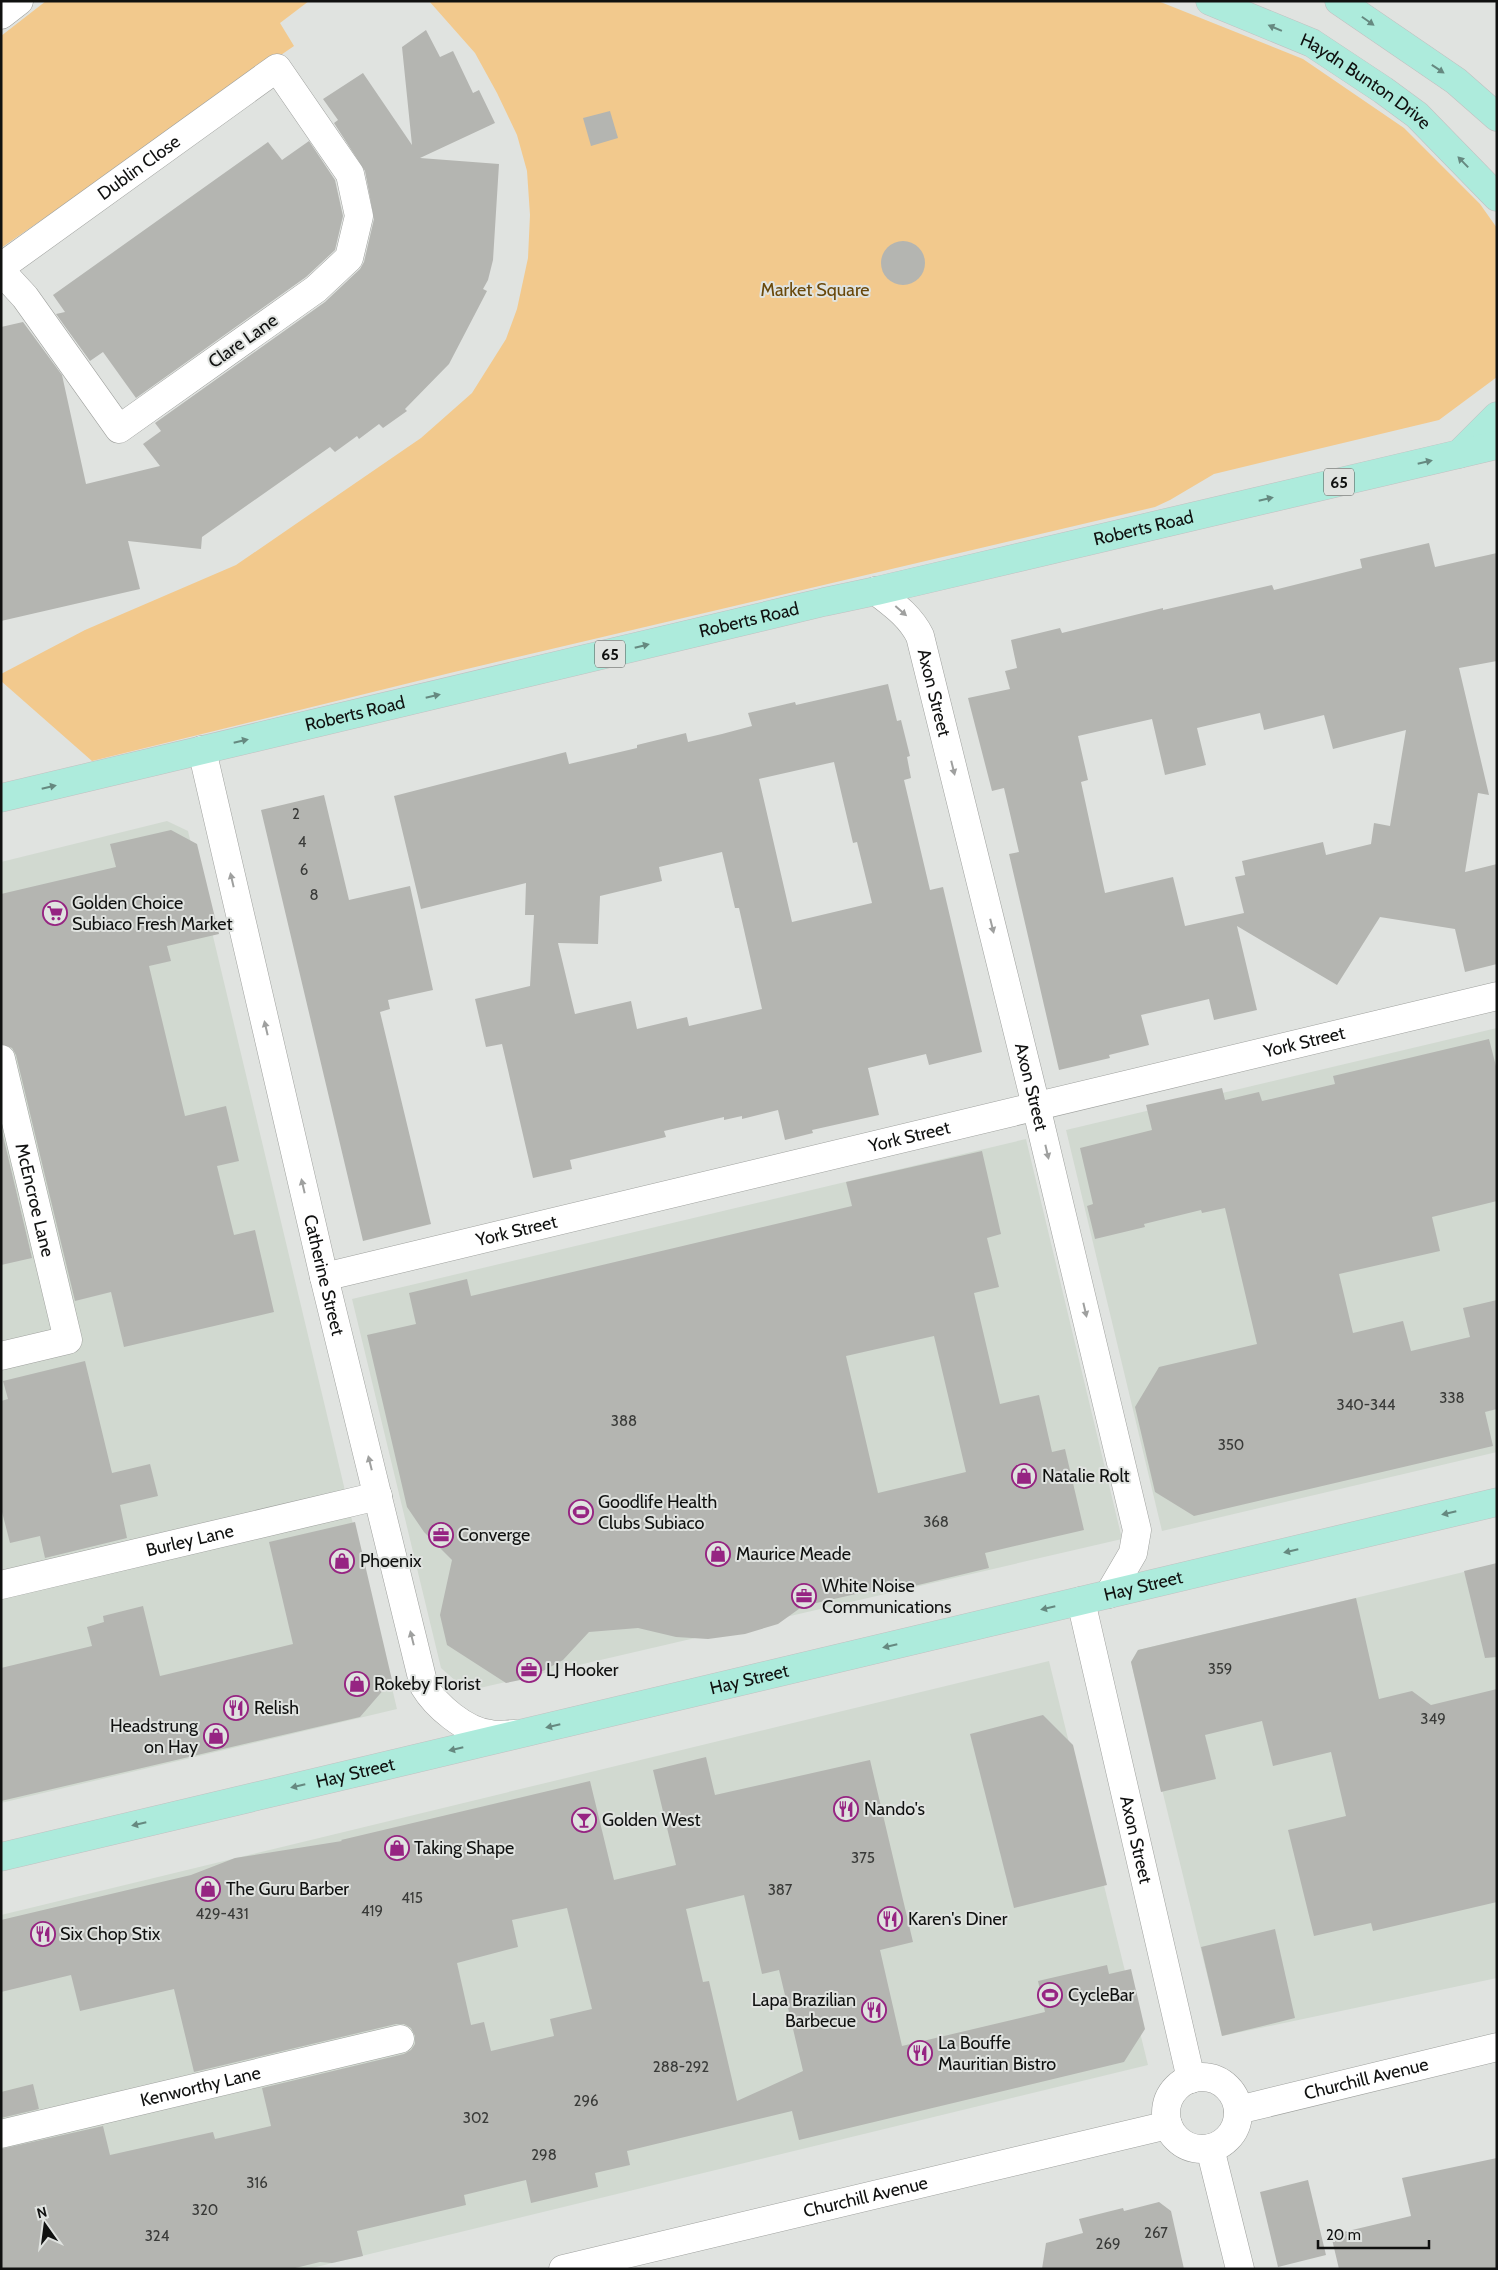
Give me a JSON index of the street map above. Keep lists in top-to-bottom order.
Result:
{
  "streets": {
    "main road": [
      "Haydn Bunton Drive",
      "65",
      "Roberts Road",
      "Hay Street"
    ],
    "street": [
      "Dublin Close",
      "Clare Lane",
      "Axon Street",
      "York Street",
      "McEncroe Lane",
      "Catherine Street",
      "Burley Lane",
      "Churchill Avenue",
      "Kenworthy Lane"
    ]
  },
  "crossings": [
    ["Dublin Close", "Clare Lane"],
    ["Roberts Road", "Axon Street"],
    ["Roberts Road", "Catherine Street"],
    ["Axon Street", "York Street"],
    ["Axon Street", "Hay Street"],
    ["Axon Street", "Churchill Avenue"],
    ["York Street", "Catherine Street"],
    ["Catherine Street", "Burley Lane"],
    ["Catherine Street", "Hay Street"]
  ],
  "one_way": [
    "Roberts Road",
    "Axon Street",
    "Catherine Street",
    "Hay Street"
  ],
  "parks": ["Market Square"],
  "places": {
    "supermarket": ["Golden Choice Subiaco Fresh Market"],
    "shop": [
      "Natalie Rolt",
      "Maurice Meade",
      "Phoenix",
      "Rokeby Florist",
      "Headstrung on Hay",
      "Taking Shape",
      "The Guru Barber"
    ],
    "sports": ["Goodlife Health Clubs Subiaco", "CycleBar"],
    "office": ["Converge", "White Noise Communications", "LJ Hooker"],
    "restaurant": [
      "Relish",
      "Nando's",
      "Karen's Diner",
      "Six Chop Stix",
      "Lapa Brazilian Barbecue",
      "La Bouffe Mauritian Bistro"
    ],
    "bar": ["Golden West"]
  },
  "house_numbers": [
    "2",
    "4",
    "6",
    "8",
    "338",
    "340-344",
    "388",
    "350",
    "368",
    "359",
    "349",
    "375",
    "387",
    "415",
    "419",
    "429-431",
    "288-292",
    "296",
    "302",
    "298",
    "316",
    "320",
    "267",
    "324",
    "269"
  ],
  "scale_bar": "20 m",
  "north": "top"
}
